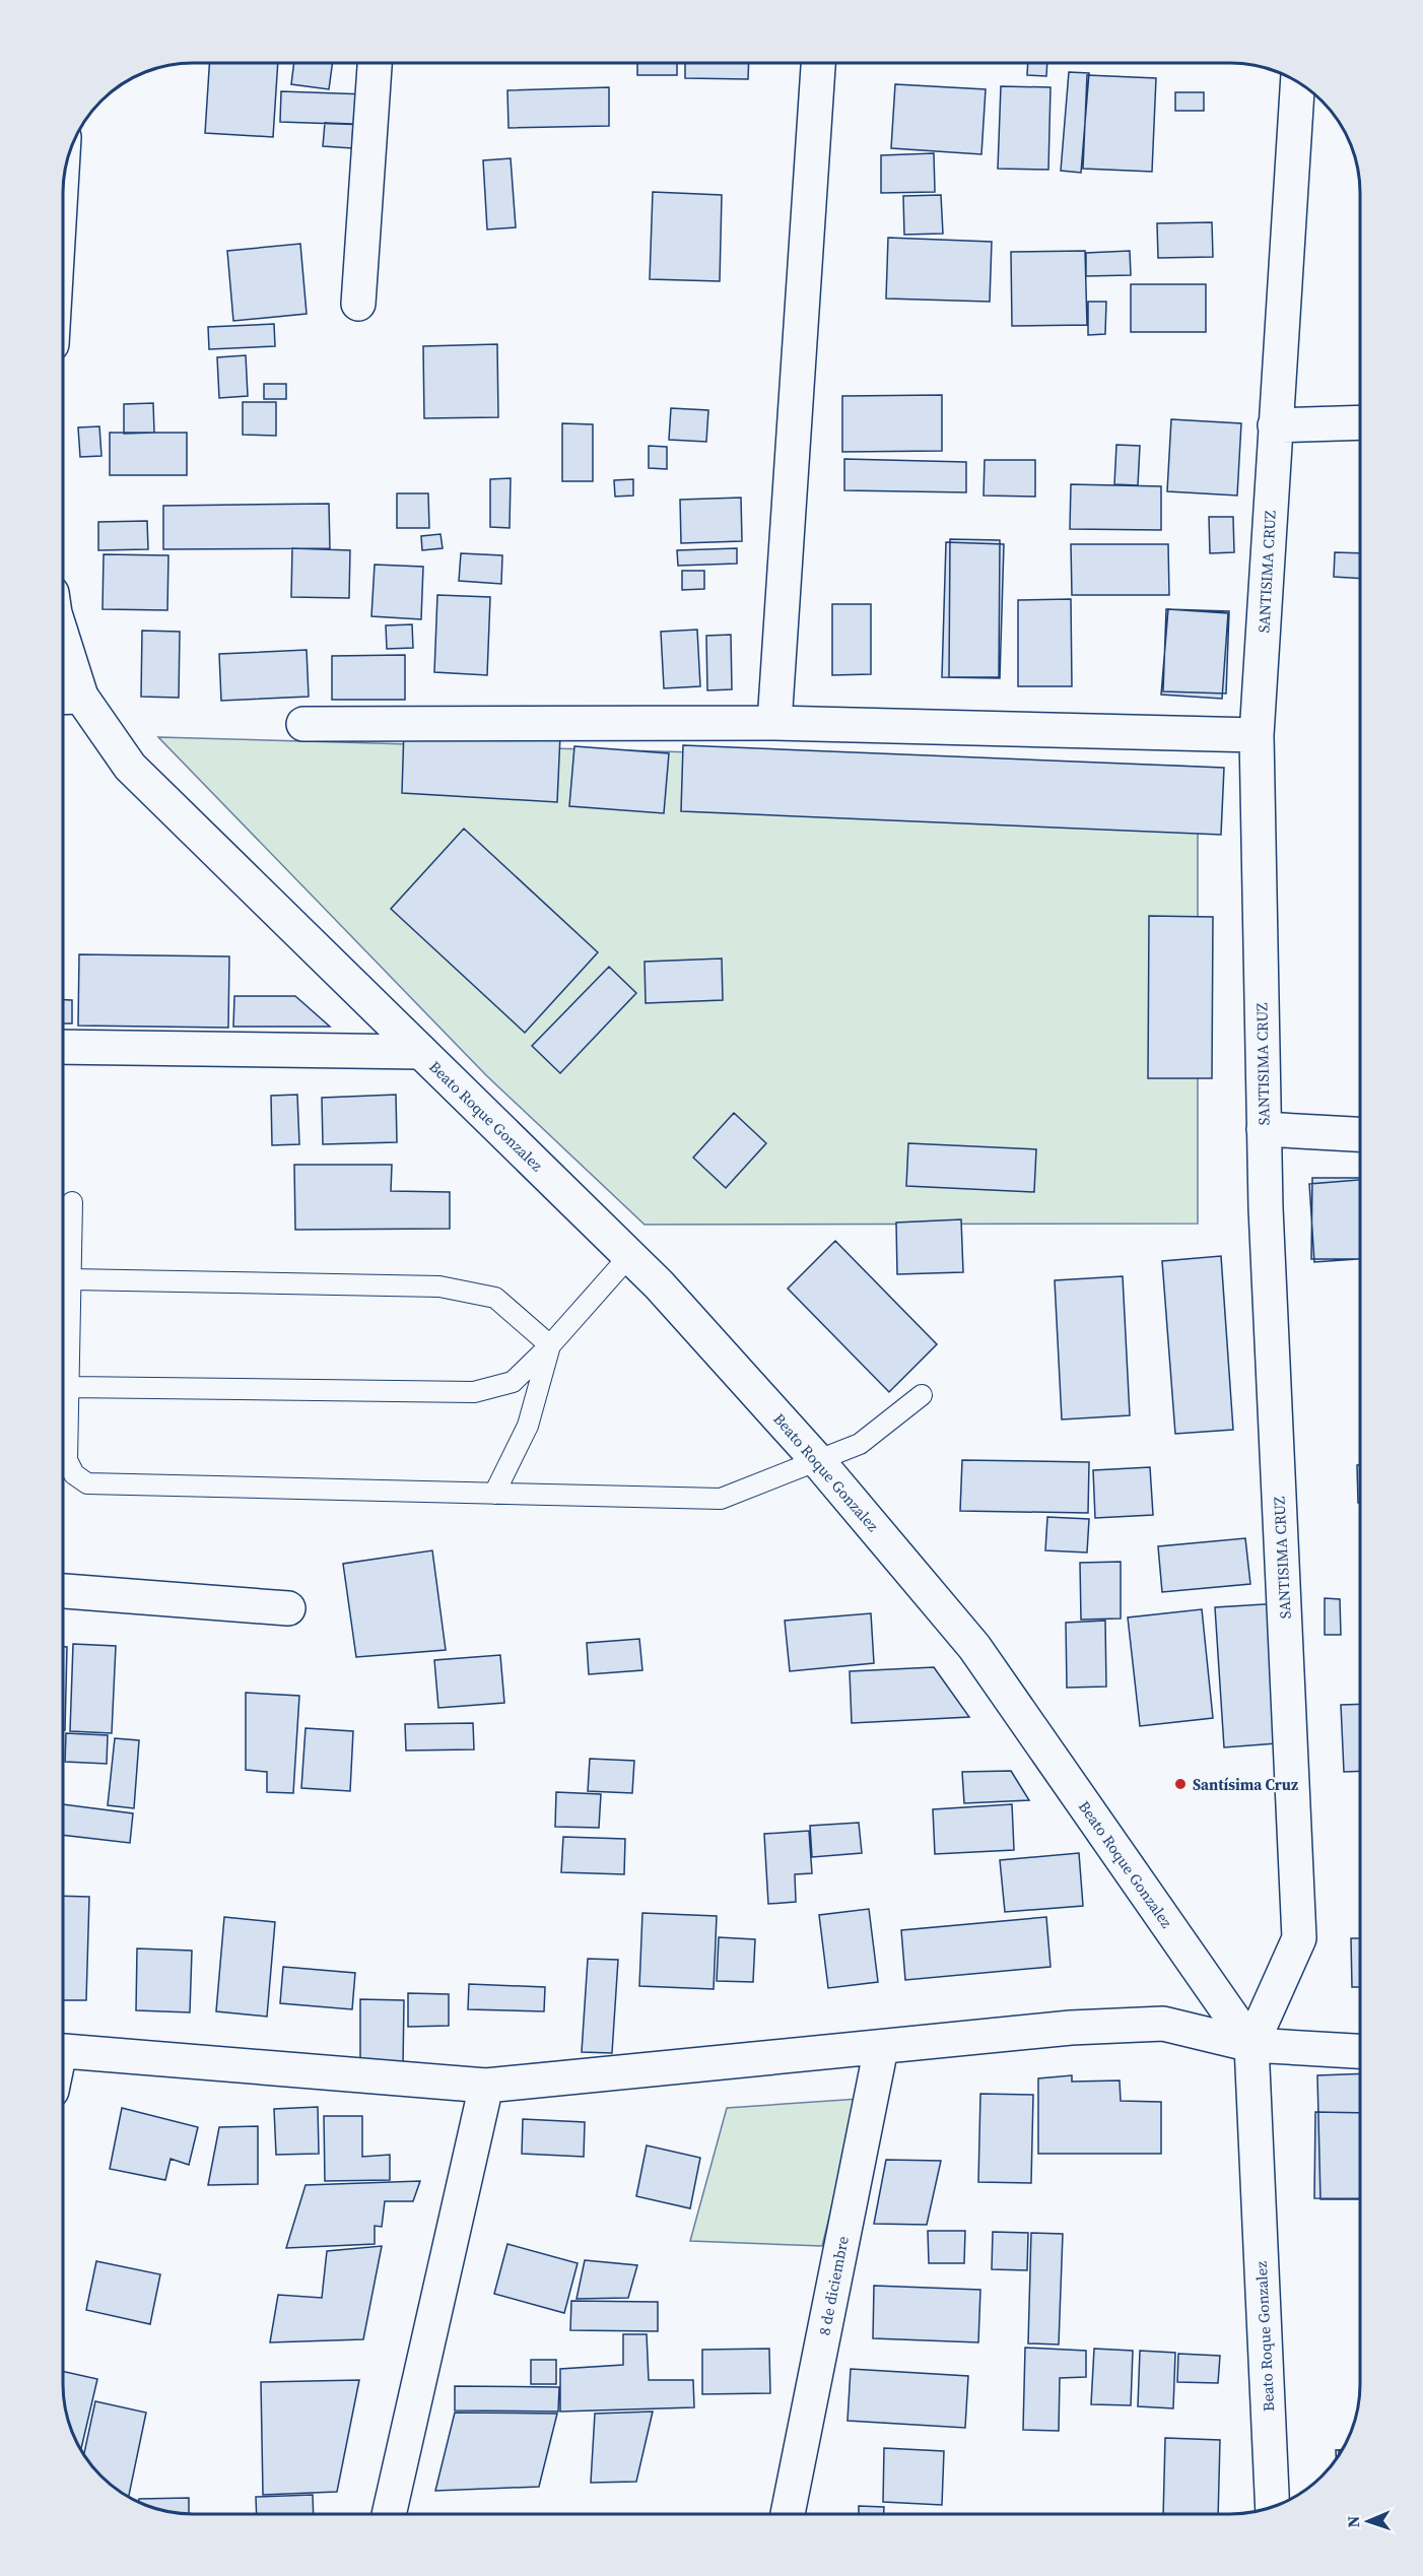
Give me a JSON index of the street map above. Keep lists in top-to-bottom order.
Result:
{
  "streets": {
    "street": ["SANTISIMA CRUZ", "Beato Roque Gonzalez", "8 de diciembre"]
  },
  "crossings": [
    ["SANTISIMA CRUZ", "Beato Roque Gonzalez"]
  ],
  "places": ["Santísima Cruz"],
  "north": "left"
}
